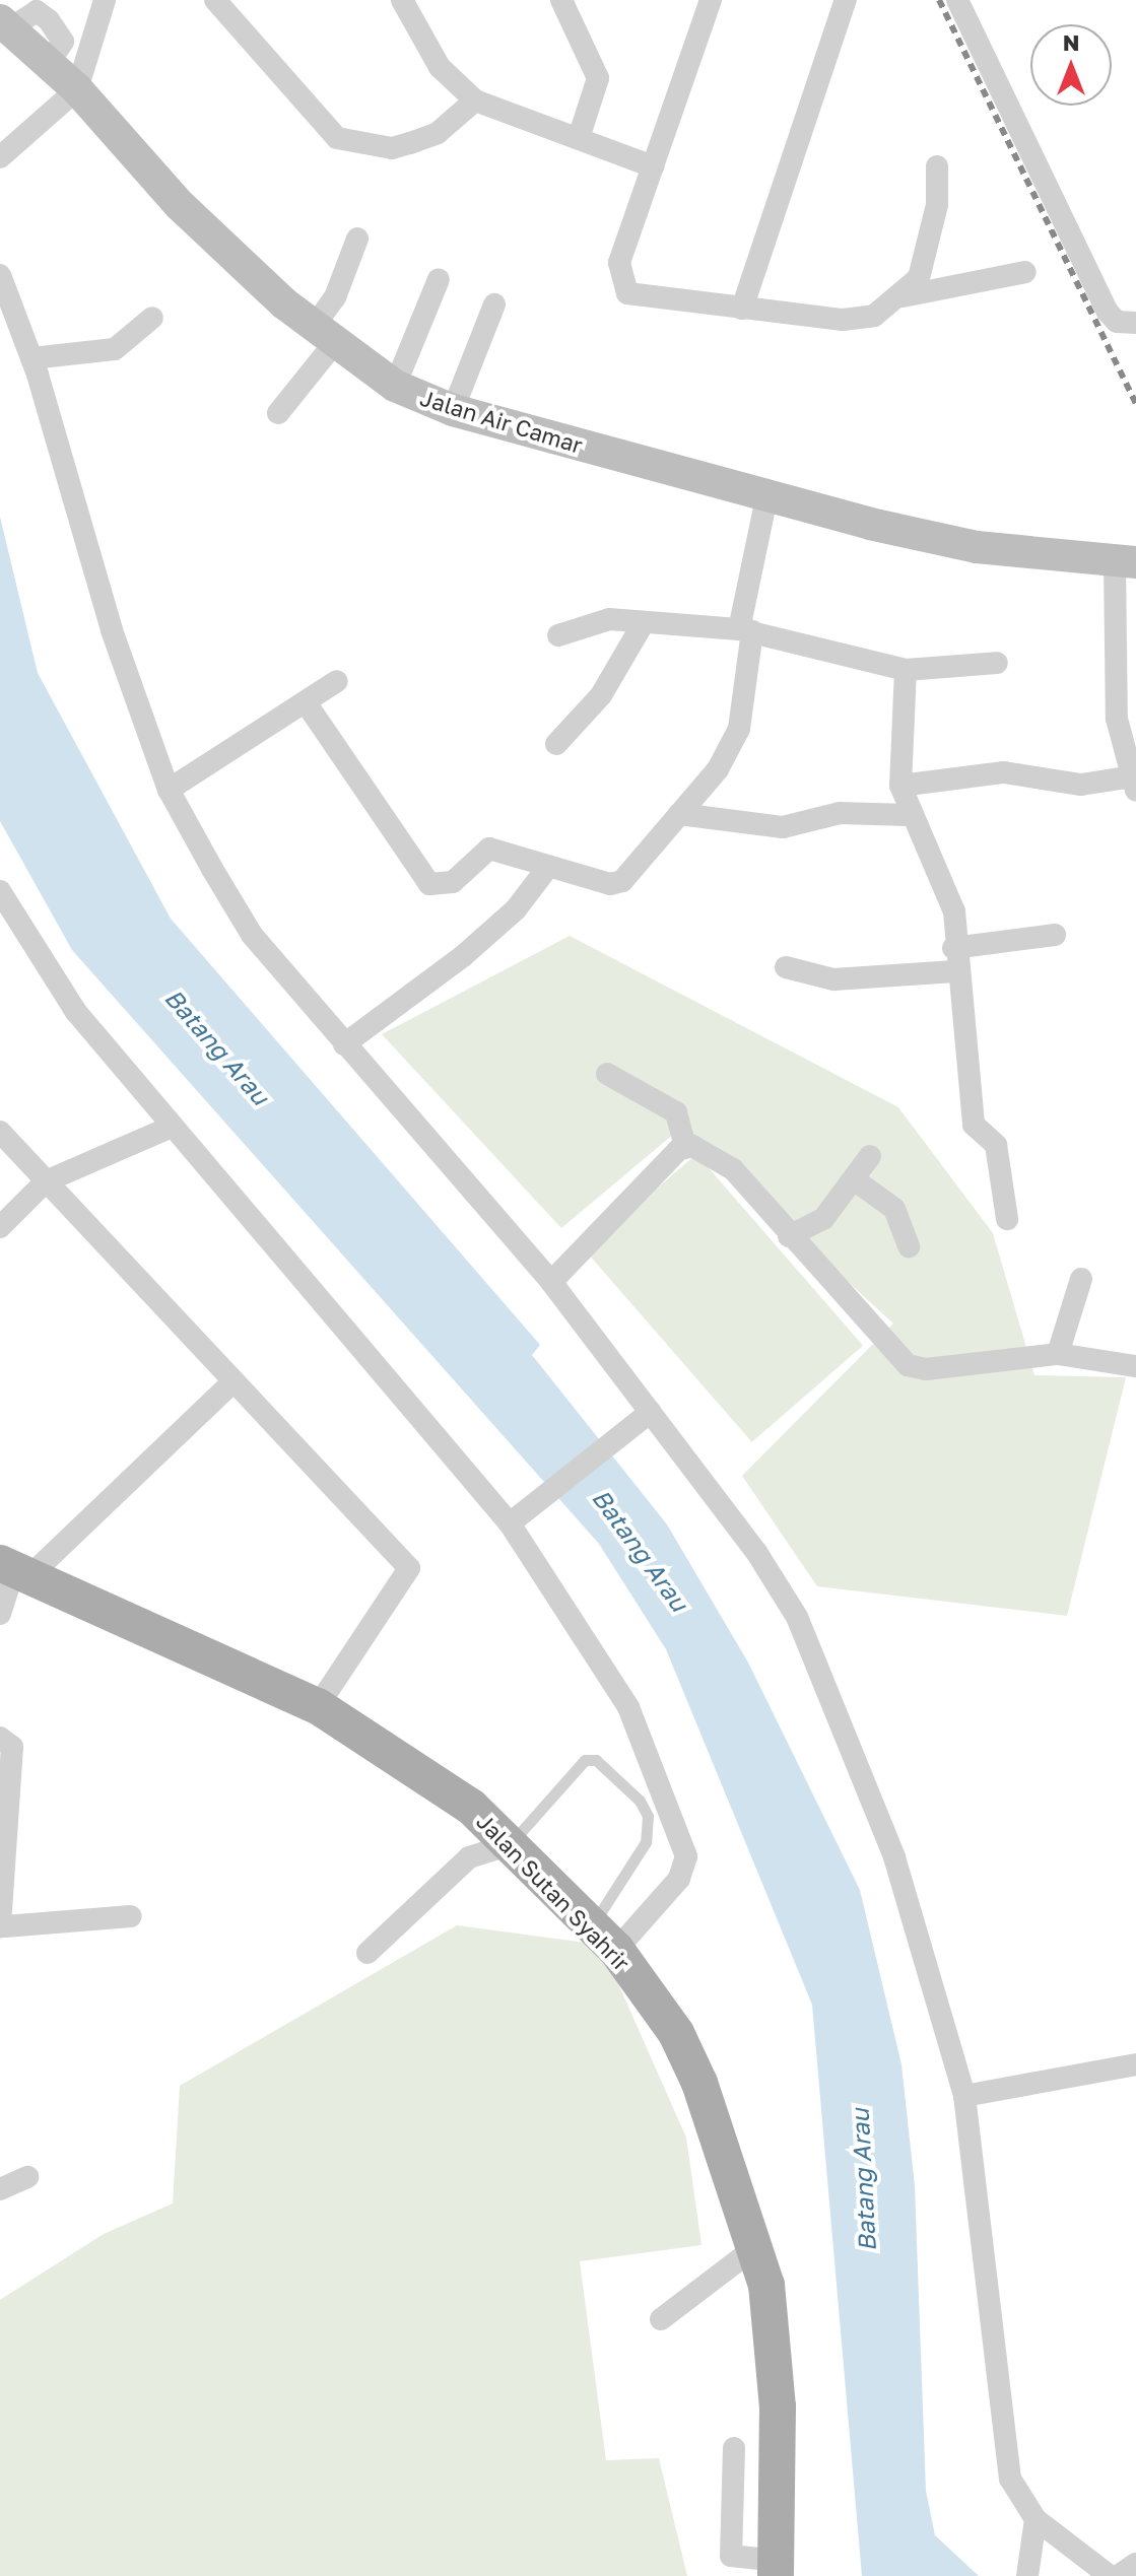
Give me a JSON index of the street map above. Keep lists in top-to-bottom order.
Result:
{
  "streets": {
    "main road": ["Jalan Air Camar", "Jalan Sutan Syahrir"]
  },
  "water": ["Batang Arau"],
  "north": "top"
}
